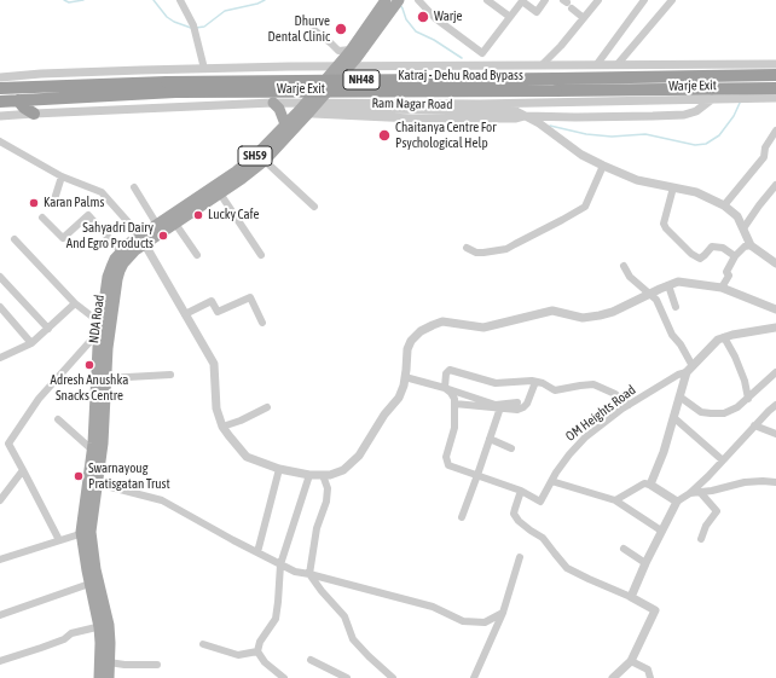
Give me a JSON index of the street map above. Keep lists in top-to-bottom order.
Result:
{
  "streets": {
    "highway": ["Katraj - Dehu Road Bypass", "NH48"],
    "main road": ["SH59", "NDA Road"],
    "street": ["Warje Exit", "Ram Nagar Road", "OM Heights Road"]
  },
  "crossings": [
    ["Katraj - Dehu Road Bypass", "Warje Exit"],
    ["Warje Exit", "Ram Nagar Road"],
    ["Warje Exit", "SH59"],
    ["Warje Exit", "NDA Road"],
    ["Ram Nagar Road", "NDA Road"],
    ["SH59", "NDA Road"]
  ],
  "places": [
    "Warje",
    "Dhurve Dental Clinic",
    "Chaitanya Centre For Psychological Help",
    "Karan Palms",
    "Lucky Cafe",
    "Sahyadri Dairy And Egro Products",
    "Adresh Anushka Snacks Centre",
    "Swarnayoug Pratisgatan Trust"
  ]
}
